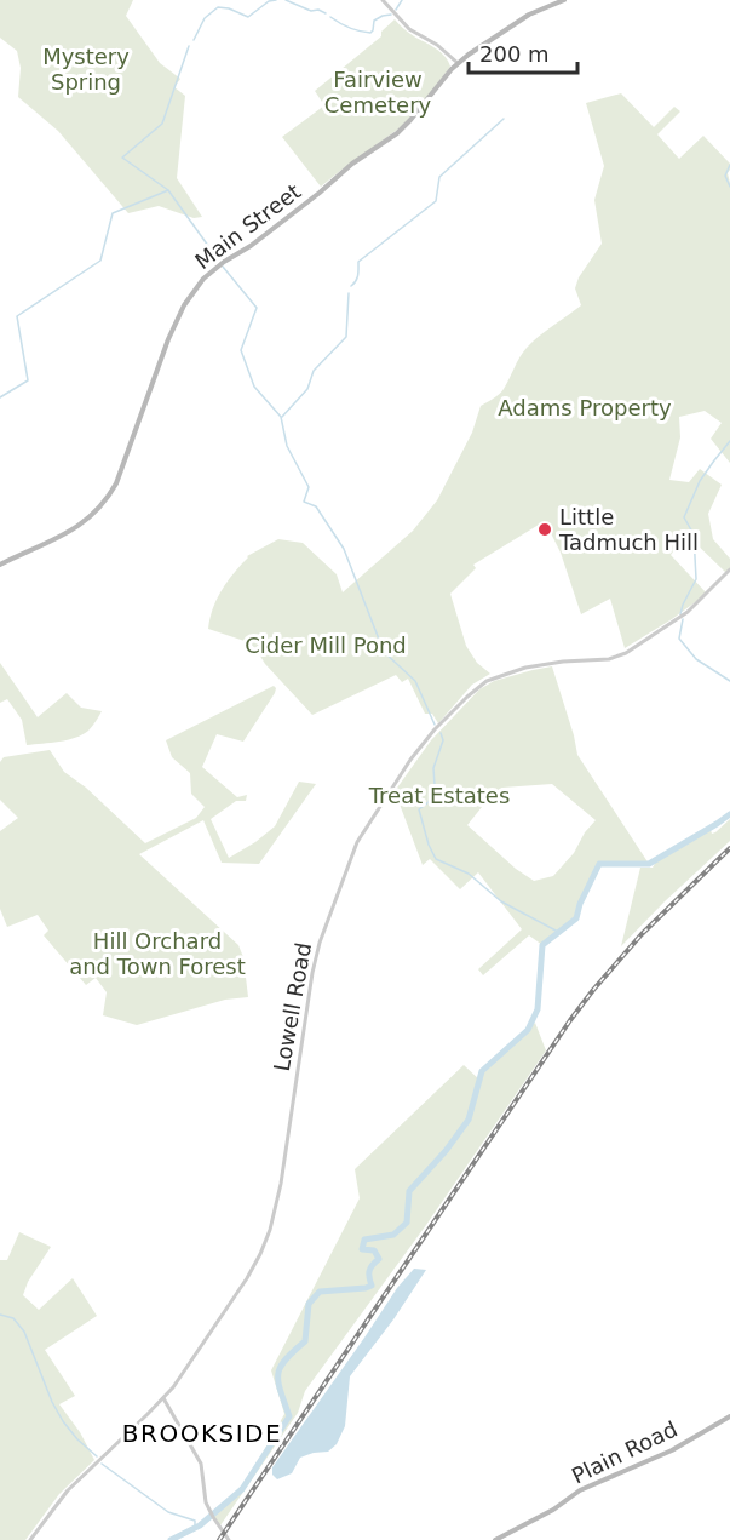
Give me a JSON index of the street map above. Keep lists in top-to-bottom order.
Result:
{
  "streets": {
    "main road": ["Main Street", "Plain Road"],
    "street": ["Lowell Road"]
  },
  "districts": ["BROOKSIDE"],
  "parks": [
    "Mystery Spring",
    "Fairview Cemetery",
    "Adams Property",
    "Cider Mill Pond",
    "Treat Estates",
    "Hill Orchard and Town Forest"
  ],
  "places": ["Little Tadmuch Hill"],
  "scale_bar": "200 m"
}
